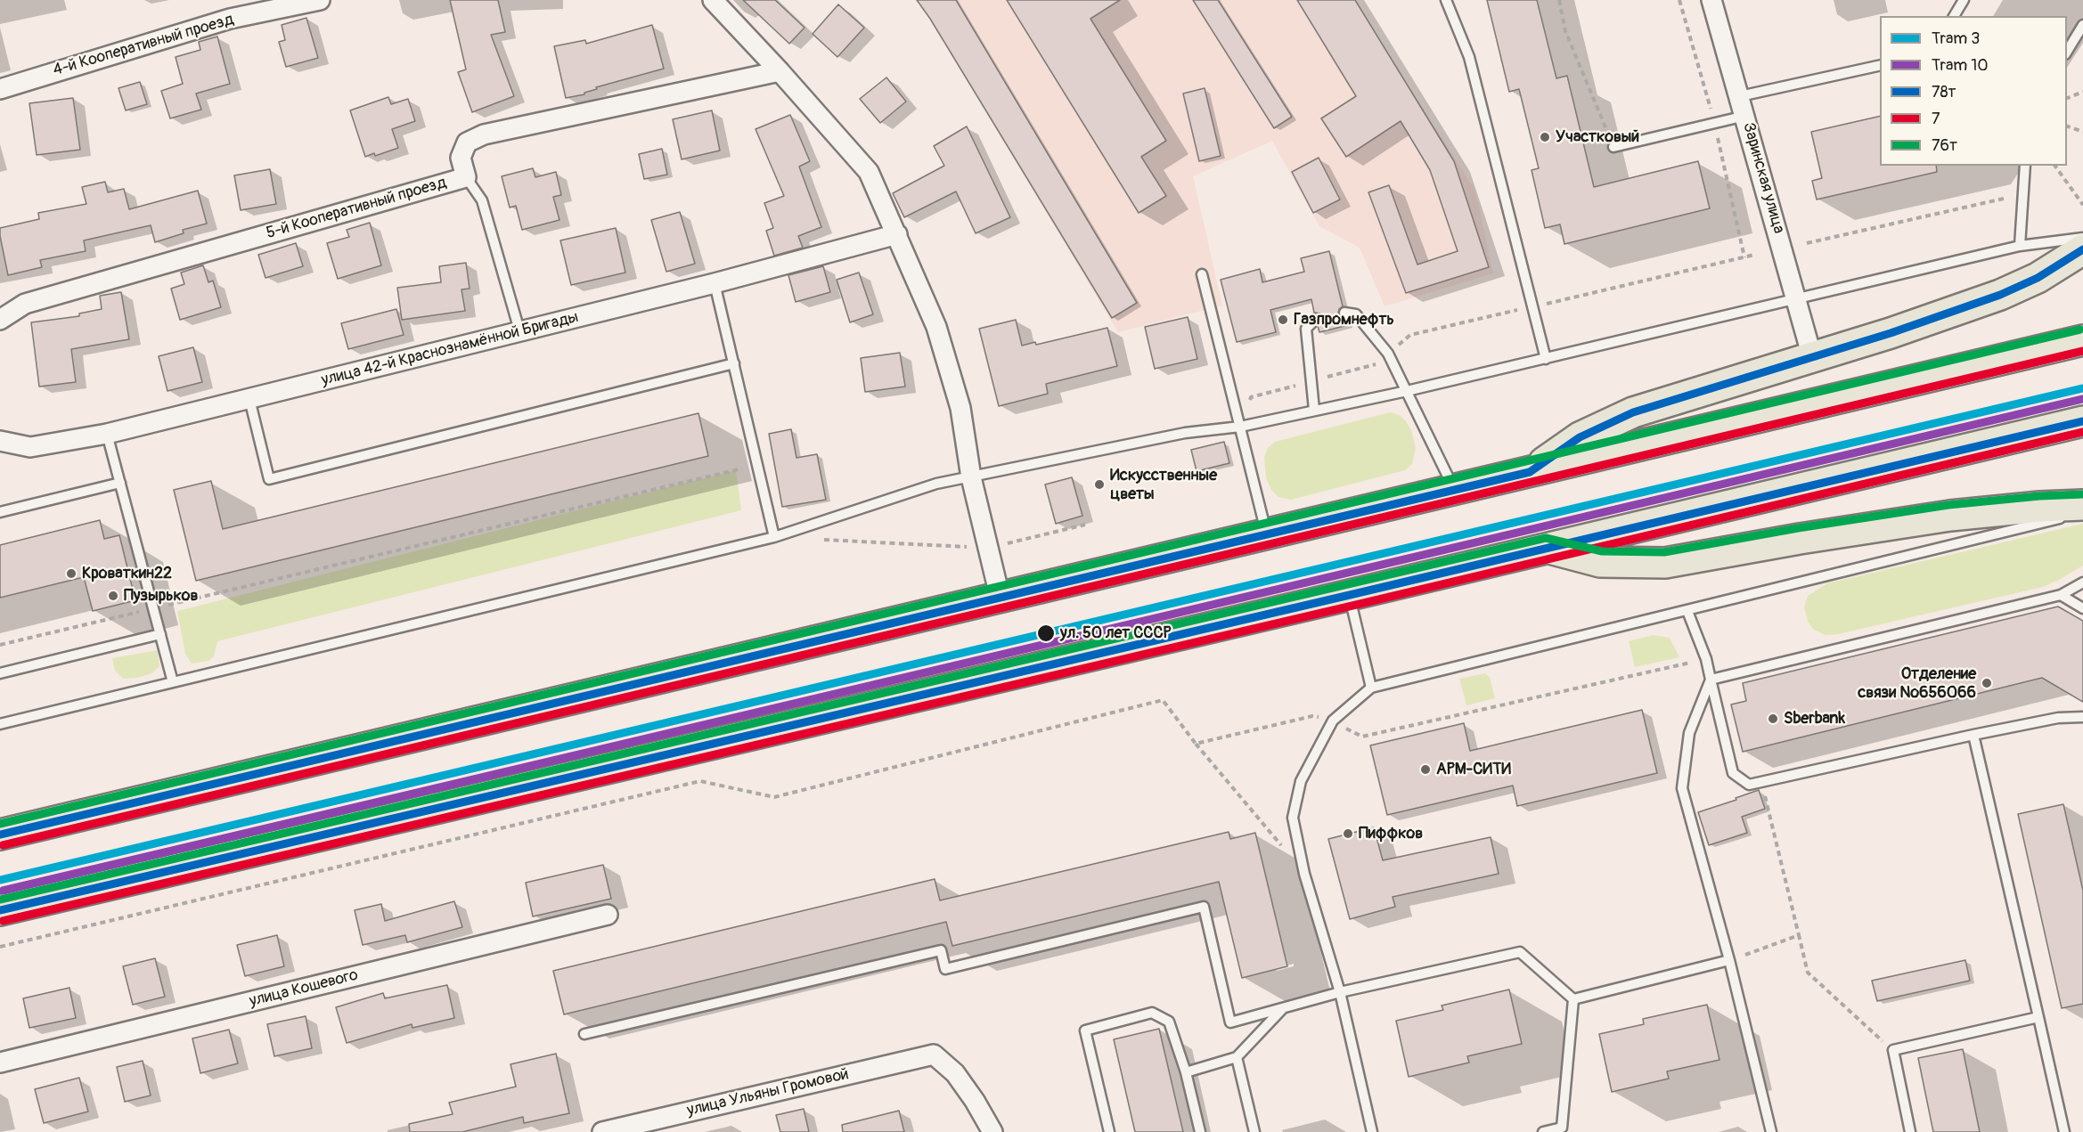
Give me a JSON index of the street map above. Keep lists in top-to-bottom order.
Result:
{
  "streets": {
    "street": [
      "4-й Кооперативный проезд",
      "Заринская улица",
      "5-й Кооперативный проезд",
      "улица 42-й Краснознамённой Бригады",
      "улица Кошевого",
      "улица Ульяны Громовой"
    ]
  },
  "places": [
    "Участковый",
    "Газпромнефть",
    "Искусственные цветы",
    "Кроваткин22",
    "Пузырьков",
    "ул. 50 лет СССР",
    "Отделение связи №656066",
    "Sberbank",
    "АРМ-СИТИ",
    "Пиффков"
  ],
  "lines": [
    "transit line 78т",
    "transit line 76т",
    "transit line 7",
    "tram line 3",
    "tram line 10"
  ],
  "legend": [
    "Tram 3",
    "Tram 10",
    "78т",
    "7",
    "76т"
  ]
}
